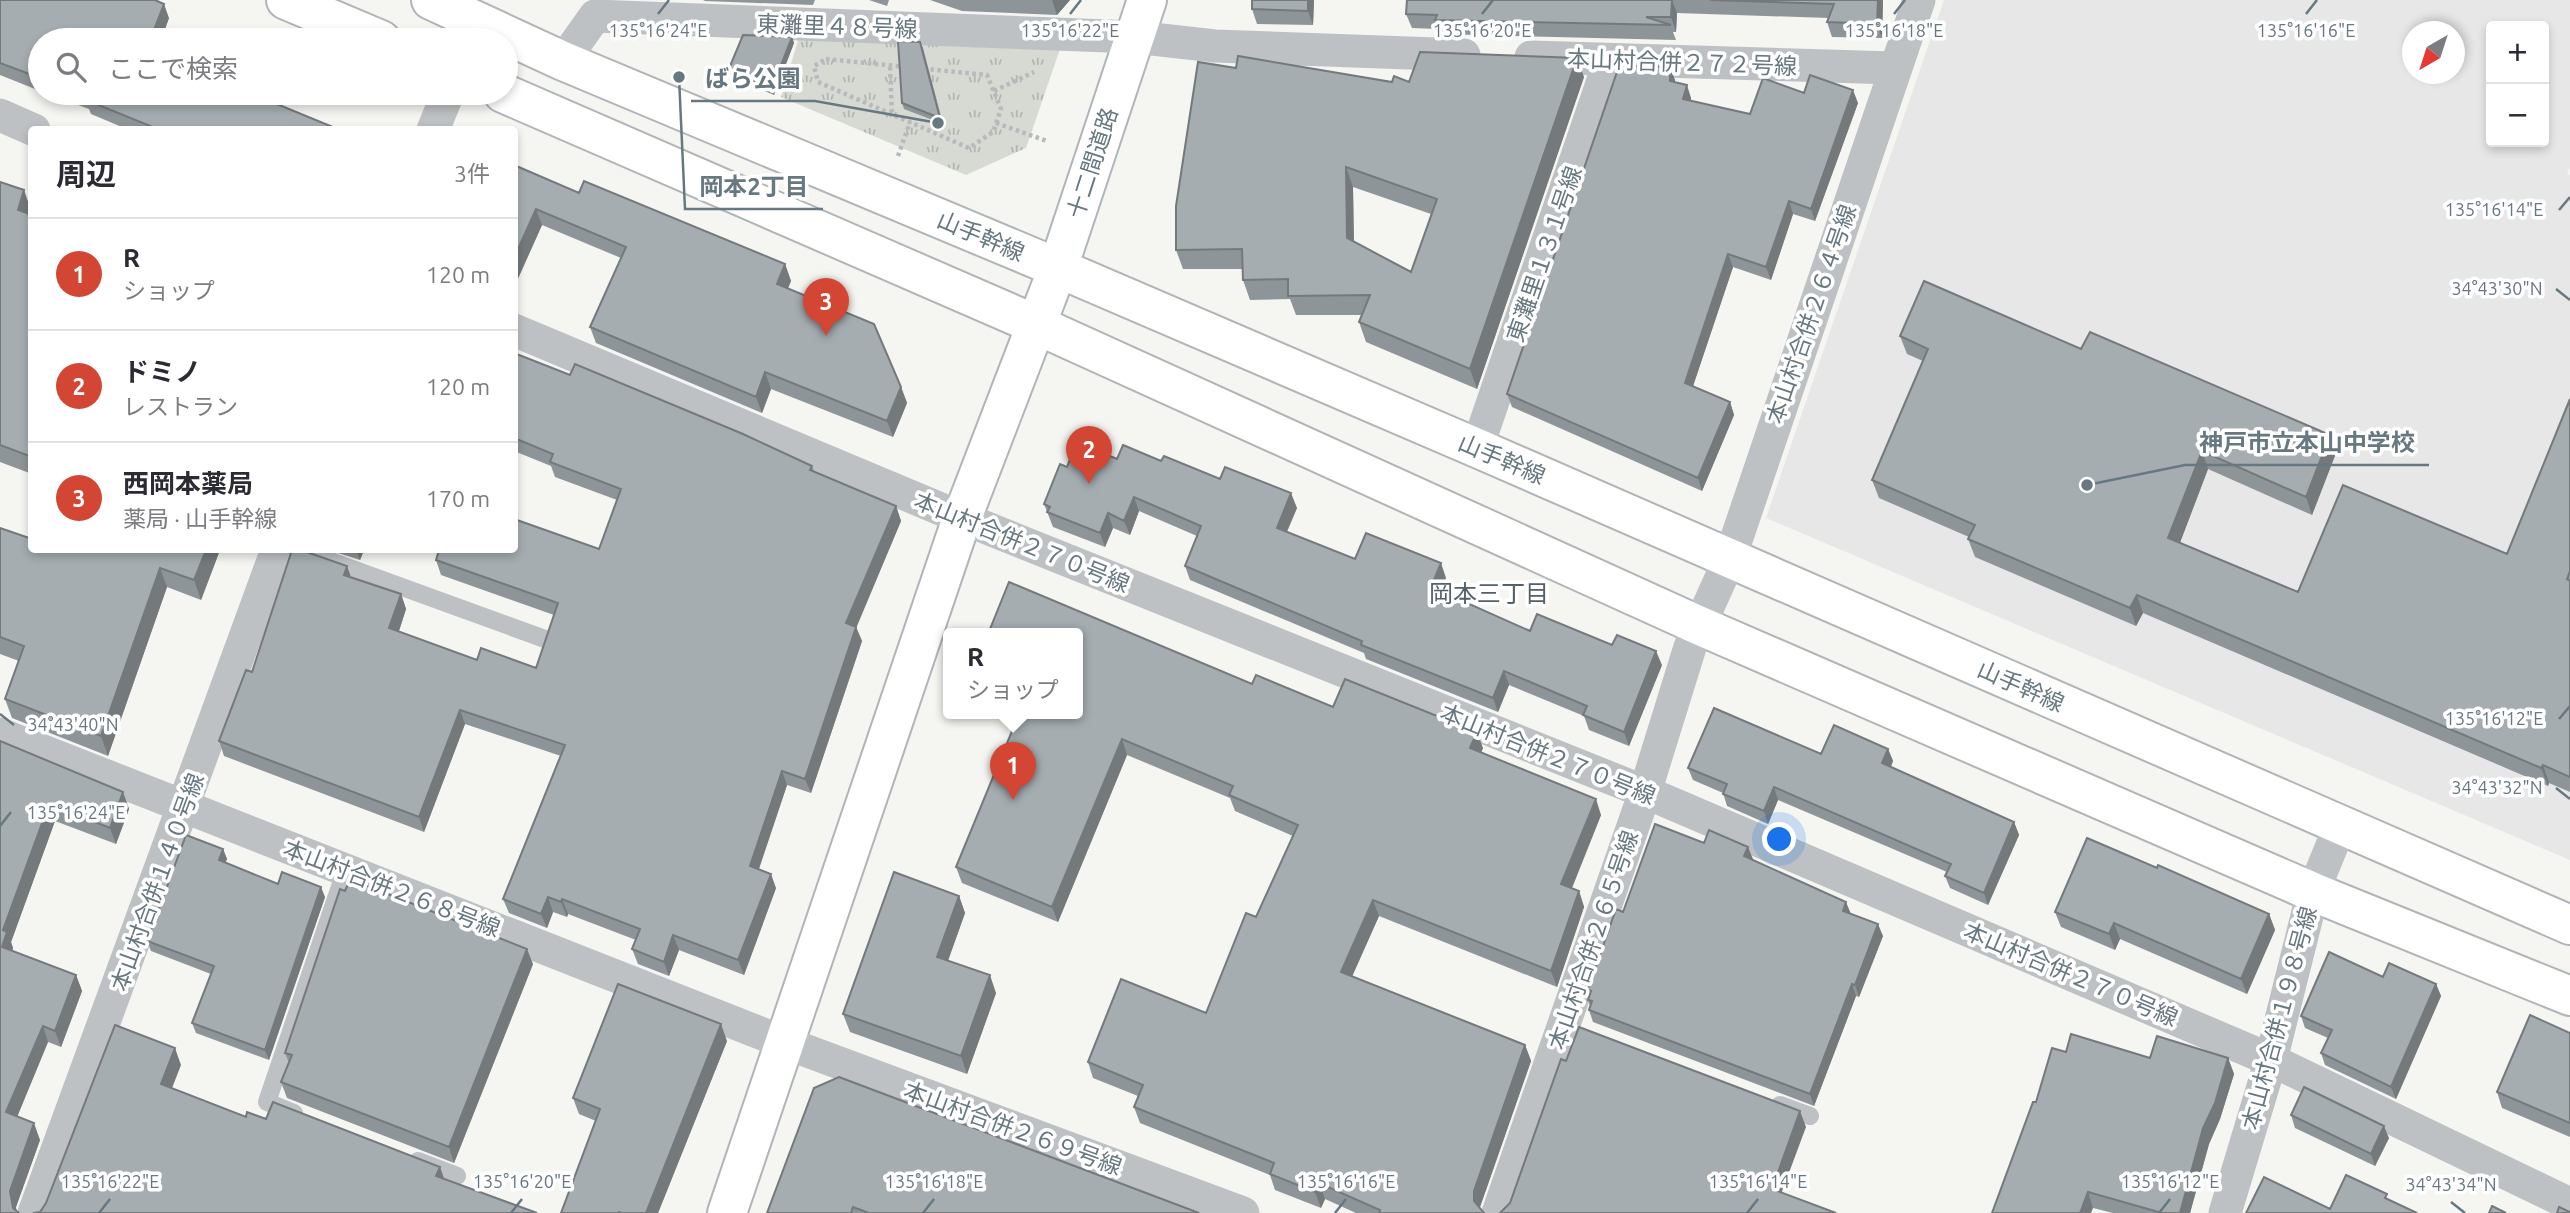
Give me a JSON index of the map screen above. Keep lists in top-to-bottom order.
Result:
{
  "streets": {
    "street": [
      "東灘里４８号線",
      "本山村合併２７２号線",
      "十二間道路",
      "山手幹線",
      "東灘里１３１号線",
      "本山村合併２６４号線",
      "本山村合併２７０号線",
      "本山村合併１４０号線",
      "本山村合併２６８号線",
      "本山村合併２６５号線",
      "本山村合併１９８号線",
      "本山村合併２６９号線"
    ]
  },
  "crossings": [
    ["東灘里４８号線", "本山村合併２７２号線"],
    ["東灘里４８号線", "十二間道路"],
    ["東灘里４８号線", "山手幹線"],
    ["本山村合併２７２号線", "十二間道路"],
    ["本山村合併２７２号線", "東灘里１３１号線"],
    ["本山村合併２７２号線", "本山村合併２６４号線"],
    ["十二間道路", "山手幹線"],
    ["十二間道路", "本山村合併２７０号線"],
    ["十二間道路", "本山村合併２６８号線"],
    ["十二間道路", "本山村合併２６９号線"],
    ["山手幹線", "東灘里１３１号線"],
    ["山手幹線", "本山村合併２６４号線"],
    ["山手幹線", "本山村合併１９８号線"],
    ["本山村合併２６４号線", "本山村合併２６５号線"],
    ["本山村合併２７０号線", "本山村合併２６５号線"],
    ["本山村合併２７０号線", "本山村合併１９８号線"],
    ["本山村合併１４０号線", "本山村合併２６８号線"],
    ["本山村合併２６８号線", "本山村合併２６９号線"]
  ],
  "districts": ["岡本三丁目"],
  "places": ["岡本2丁目", "ばら公園", "神戸市立本山中学校"],
  "north": "bottom left",
  "page": {
    "map_buttons": ["+", "−"],
    "search": "ここで検索",
    "heading": ["周辺", "3件"],
    "list": [
      {
        "mark": "1",
        "name": "R",
        "note": "ショップ",
        "value": "120 m"
      },
      {
        "mark": "2",
        "name": "ドミノ",
        "note": "レストラン",
        "value": "120 m"
      },
      {
        "mark": "3",
        "name": "西岡本薬局",
        "note": "薬局 · 山手幹線",
        "value": "170 m"
      }
    ],
    "pins": ["3", "2", "1"],
    "popup": ["R", "ショップ"]
  },
  "coordinates": [
    "135°16'24\"E",
    "135°16'22\"E",
    "135°16'20\"E",
    "135°16'18\"E",
    "135°16'16\"E",
    "135°16'14\"E",
    "34°43'30\"N",
    "135°16'12\"E",
    "34°43'40\"N",
    "34°43'32\"N",
    "34°43'34\"N"
  ]
}
